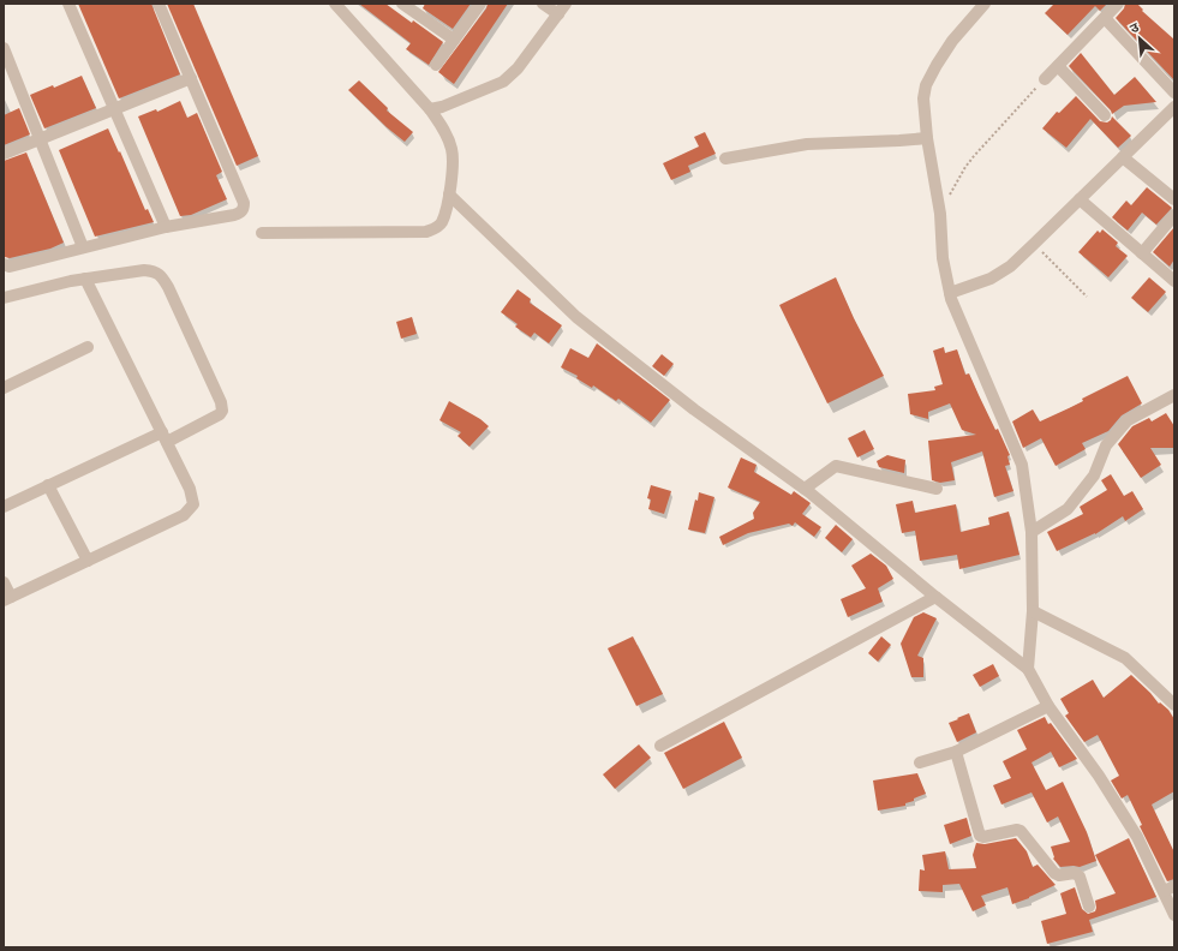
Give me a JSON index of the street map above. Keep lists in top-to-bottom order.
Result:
{
  "north": "top left"
}
